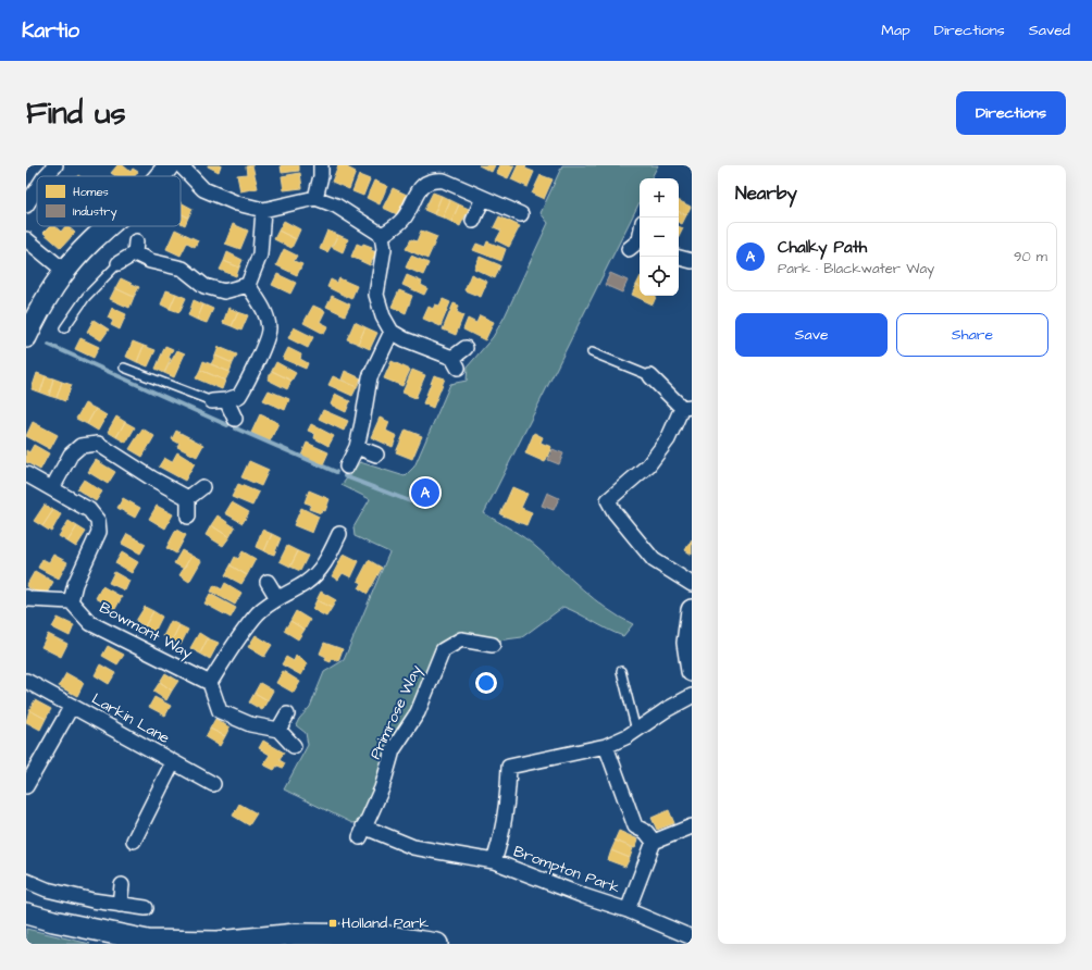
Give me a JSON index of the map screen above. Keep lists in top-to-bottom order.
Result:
{
  "streets": {
    "street": [
      "Bowmont Way",
      "Primrose Way",
      "Larkin Lane",
      "Brompton Park"
    ]
  },
  "crossings": [
    ["Primrose Way", "Brompton Park"]
  ],
  "places": {
    "transit": ["Holland Park"]
  },
  "legend": ["Homes", "Industry"],
  "page": {
    "header": "Kartio",
    "nav": ["Map", "Directions", "Saved"],
    "buttons": [
      "Directions",
      ["Save", "Share"]
    ],
    "title": "Find us",
    "heading": "Nearby",
    "map_buttons": ["+", "−"],
    "list": [
      {
        "mark": "A",
        "name": "Chalky Path",
        "note": "Park · Blackwater Way",
        "value": "90 m"
      }
    ],
    "pins": "A"
  }
}
